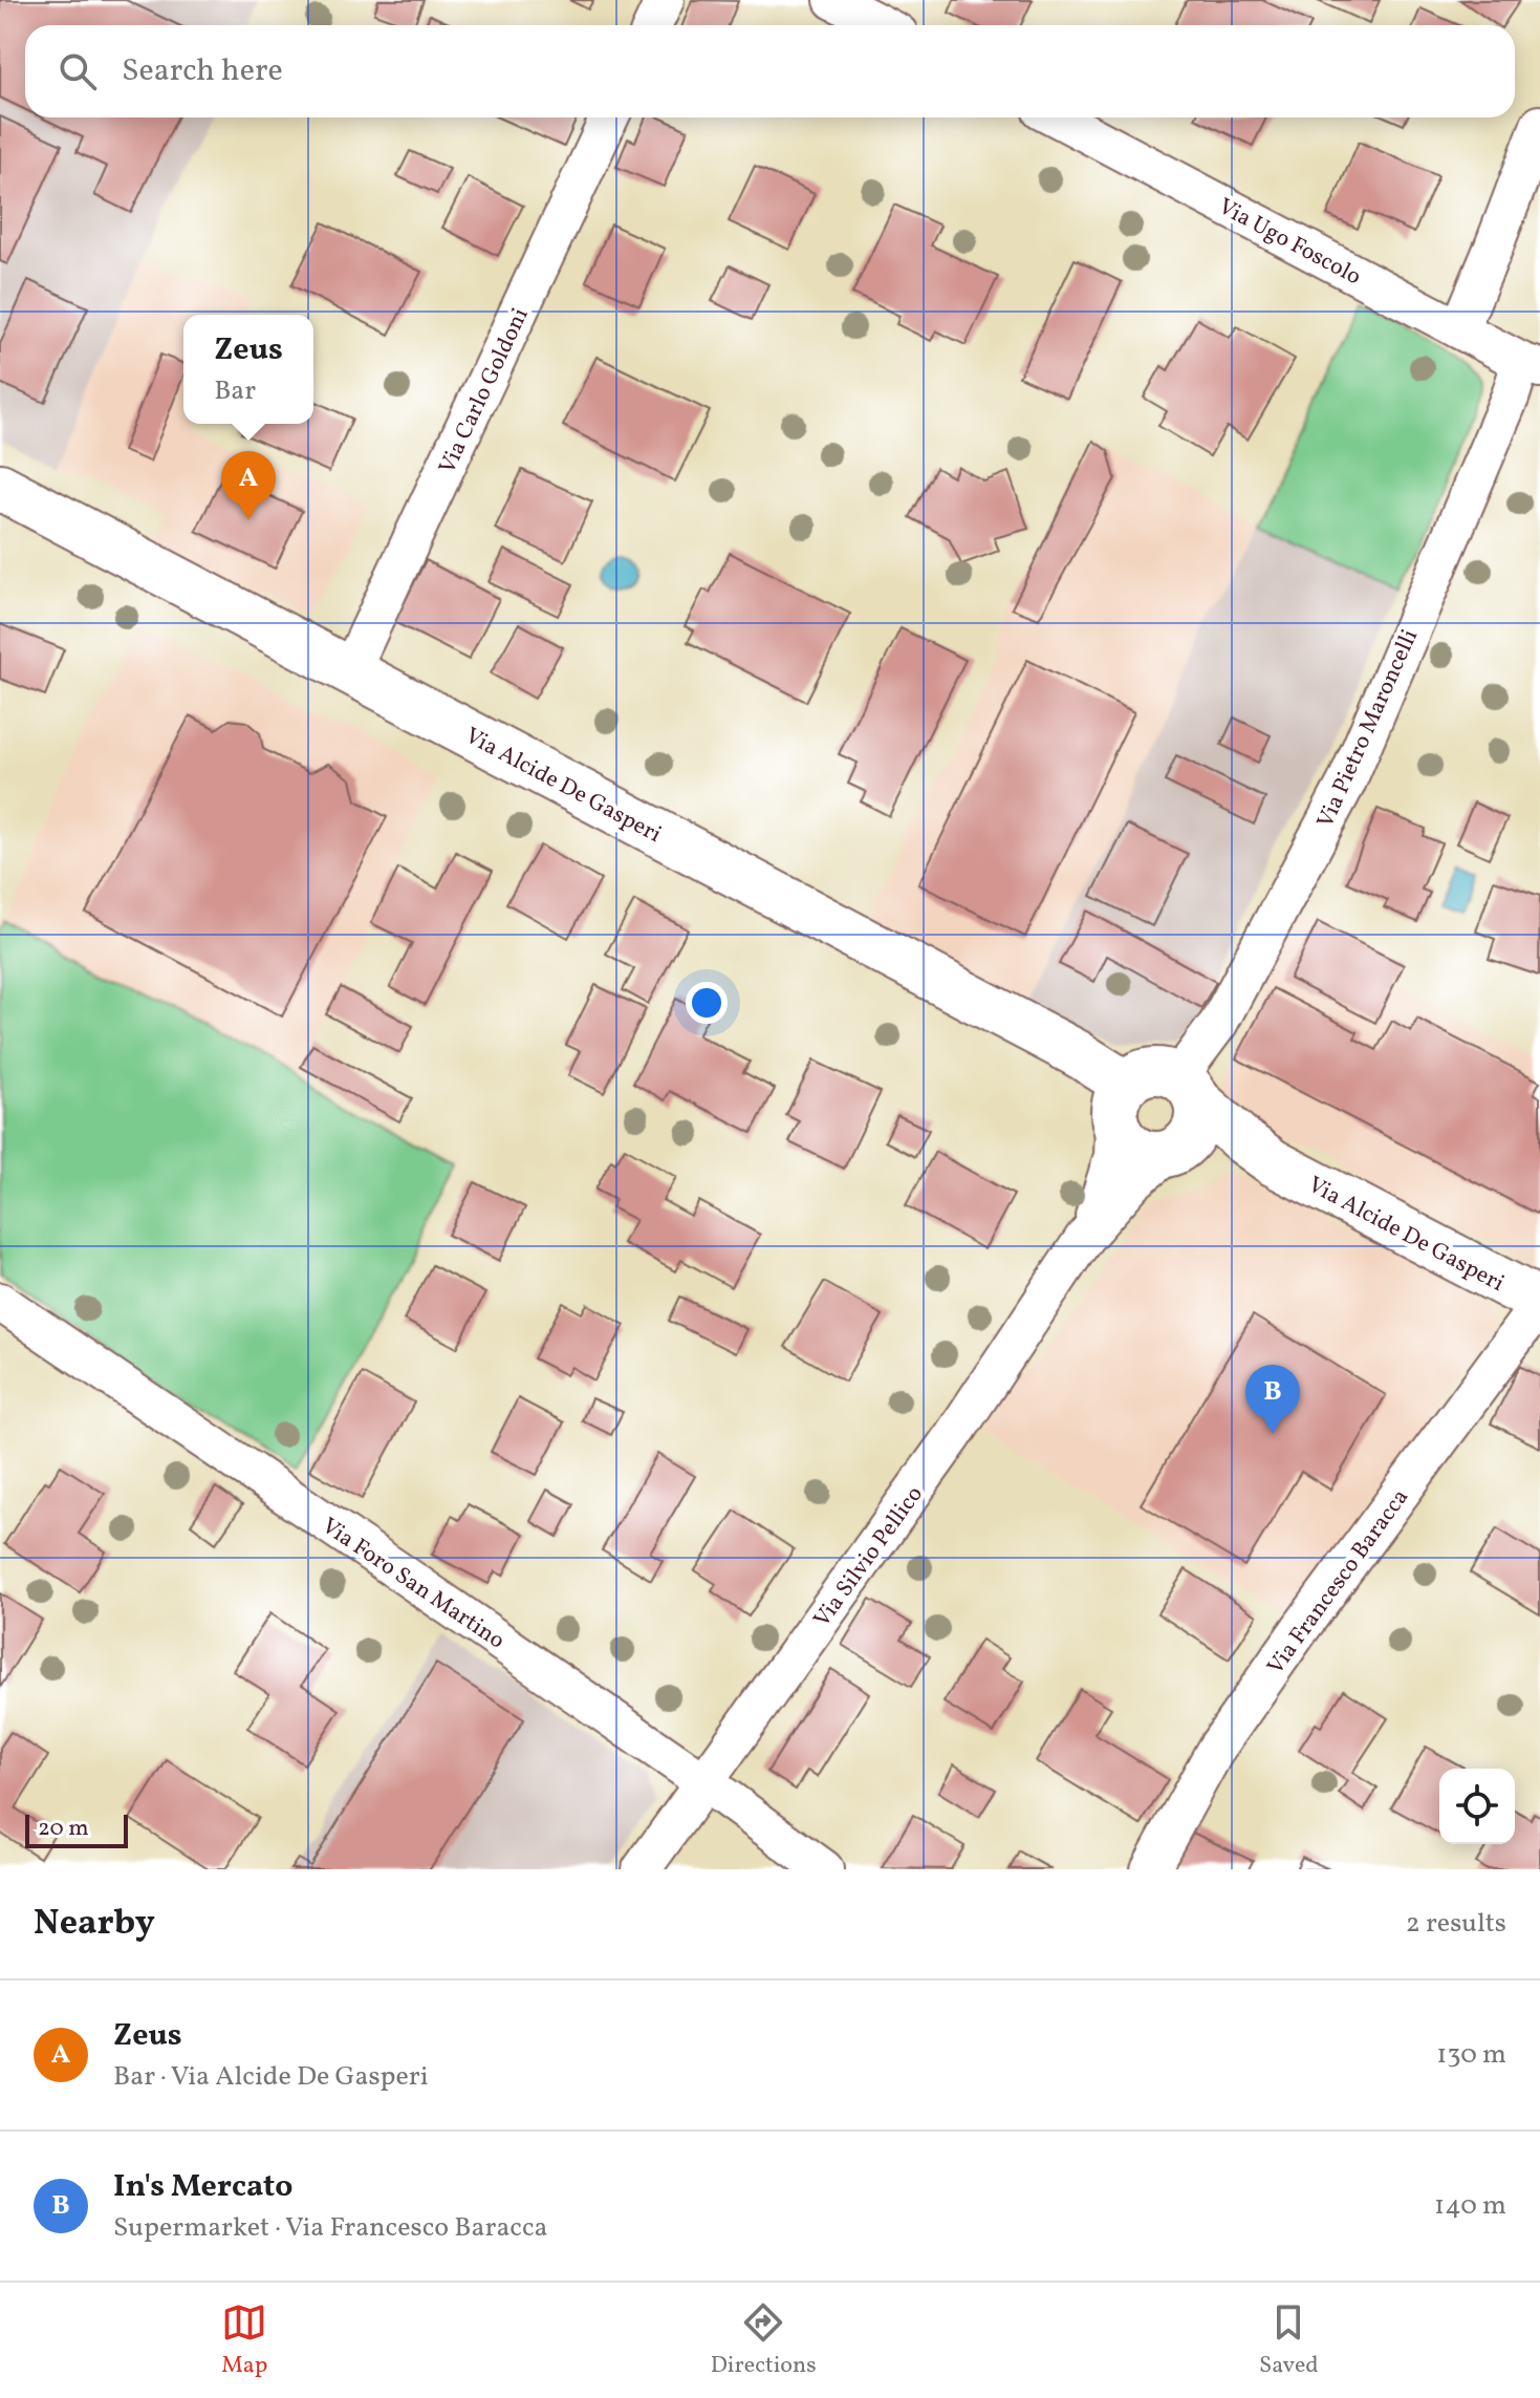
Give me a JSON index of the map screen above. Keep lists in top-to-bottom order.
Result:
{
  "streets": {
    "main road": ["Via Alcide De Gasperi"],
    "street": [
      "Via Ugo Foscolo",
      "Via Carlo Goldoni",
      "Via Pietro Maroncelli",
      "Via Silvio Pellico",
      "Via Francesco Baracca",
      "Via Foro San Martino"
    ]
  },
  "crossings": [
    ["Via Ugo Foscolo", "Via Pietro Maroncelli"],
    ["Via Carlo Goldoni", "Via Alcide De Gasperi"],
    ["Via Pietro Maroncelli", "Via Alcide De Gasperi"],
    ["Via Pietro Maroncelli", "Via Silvio Pellico"],
    ["Via Alcide De Gasperi", "Via Silvio Pellico"],
    ["Via Alcide De Gasperi", "Via Francesco Baracca"],
    ["Via Silvio Pellico", "Via Foro San Martino"]
  ],
  "scale_bar": "20 m",
  "page": {
    "search": "Search here",
    "popup": ["Zeus", "Bar"],
    "pins": ["A", "B"],
    "scale": "20 m",
    "heading": ["Nearby", "2 results"],
    "list": [
      {
        "mark": "A",
        "name": "Zeus",
        "note": "Bar · Via Alcide De Gasperi",
        "value": "130 m"
      },
      {
        "mark": "B",
        "name": "In's Mercato",
        "note": "Supermarket · Via Francesco Baracca",
        "value": "140 m"
      }
    ],
    "nav": ["Map", "Directions", "Saved"]
  }
}
